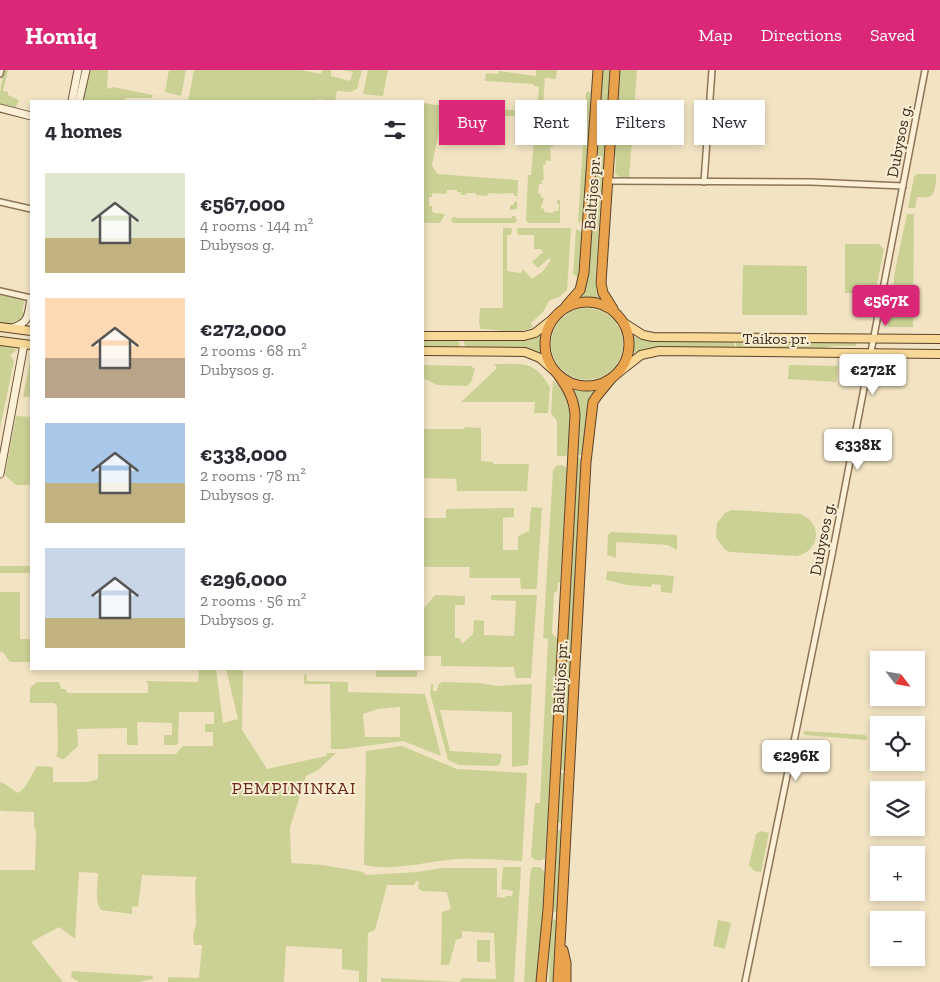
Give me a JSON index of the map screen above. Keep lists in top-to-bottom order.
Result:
{
  "streets": {
    "highway": ["Baltijos pr."],
    "main road": ["Taikos pr."],
    "street": ["Dubysos g."]
  },
  "crossings": [
    ["Dubysos g.", "Taikos pr."],
    ["Baltijos pr.", "Taikos pr."]
  ],
  "districts": ["PEMPININKAI"],
  "north": "bottom right",
  "page": {
    "header": "Homiq",
    "nav": ["Map", "Directions", "Saved"],
    "chip": [
      "Buy",
      "Rent",
      "Filters",
      "New"
    ],
    "heading": "4 homes",
    "list": [
      {
        "name": "€567,000",
        "note": "4 rooms · 144 m² · Dubysos g."
      },
      {
        "name": "€272,000",
        "note": "2 rooms · 68 m² · Dubysos g."
      },
      {
        "name": "€338,000",
        "note": "2 rooms · 78 m² · Dubysos g."
      },
      {
        "name": "€296,000",
        "note": "2 rooms · 56 m² · Dubysos g."
      }
    ],
    "price": [
      "€567K",
      "€272K",
      "€338K",
      "€296K"
    ],
    "map_buttons": ["+", "−"]
  }
}
